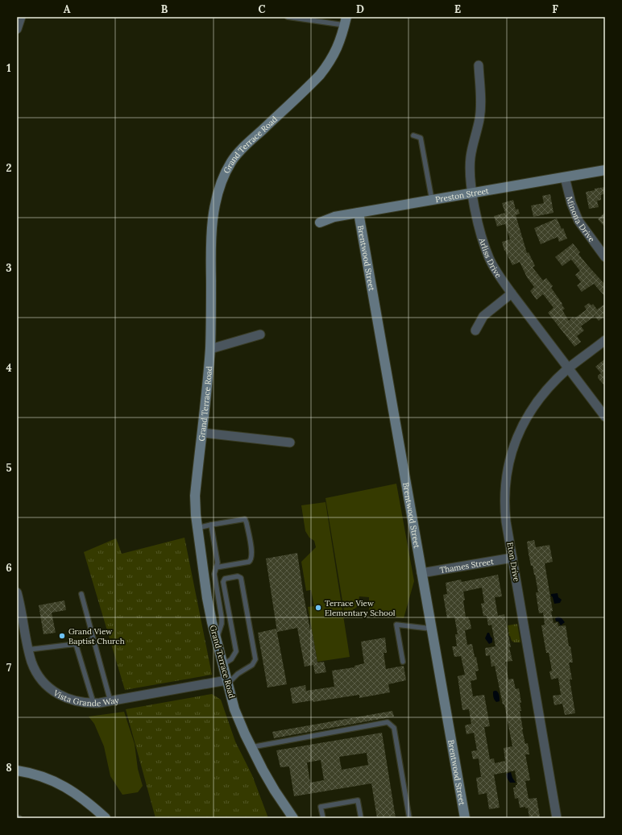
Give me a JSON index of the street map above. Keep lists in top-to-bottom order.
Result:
{
  "streets": {
    "street": [
      "Grand Terrace Road",
      "Preston Street",
      "Minona Drive",
      "Arliss Drive",
      "Brentwood Street",
      "Eton Drive",
      "Thames Street",
      "Vista Grande Way"
    ]
  },
  "crossings": [
    ["Grand Terrace Road", "Vista Grande Way"],
    ["Preston Street", "Minona Drive"],
    ["Preston Street", "Arliss Drive"],
    ["Preston Street", "Brentwood Street"],
    ["Arliss Drive", "Eton Drive"],
    ["Brentwood Street", "Thames Street"],
    ["Eton Drive", "Thames Street"]
  ],
  "places": ["Terrace View Elementary School", "Grand View Baptist Church"],
  "grid": {
    "columns": [
      "A",
      "B",
      "C",
      "D",
      "E",
      "F"
    ],
    "rows": [
      "1",
      "2",
      "3",
      "4",
      "5",
      "6",
      "7",
      "8"
    ]
  }
}
